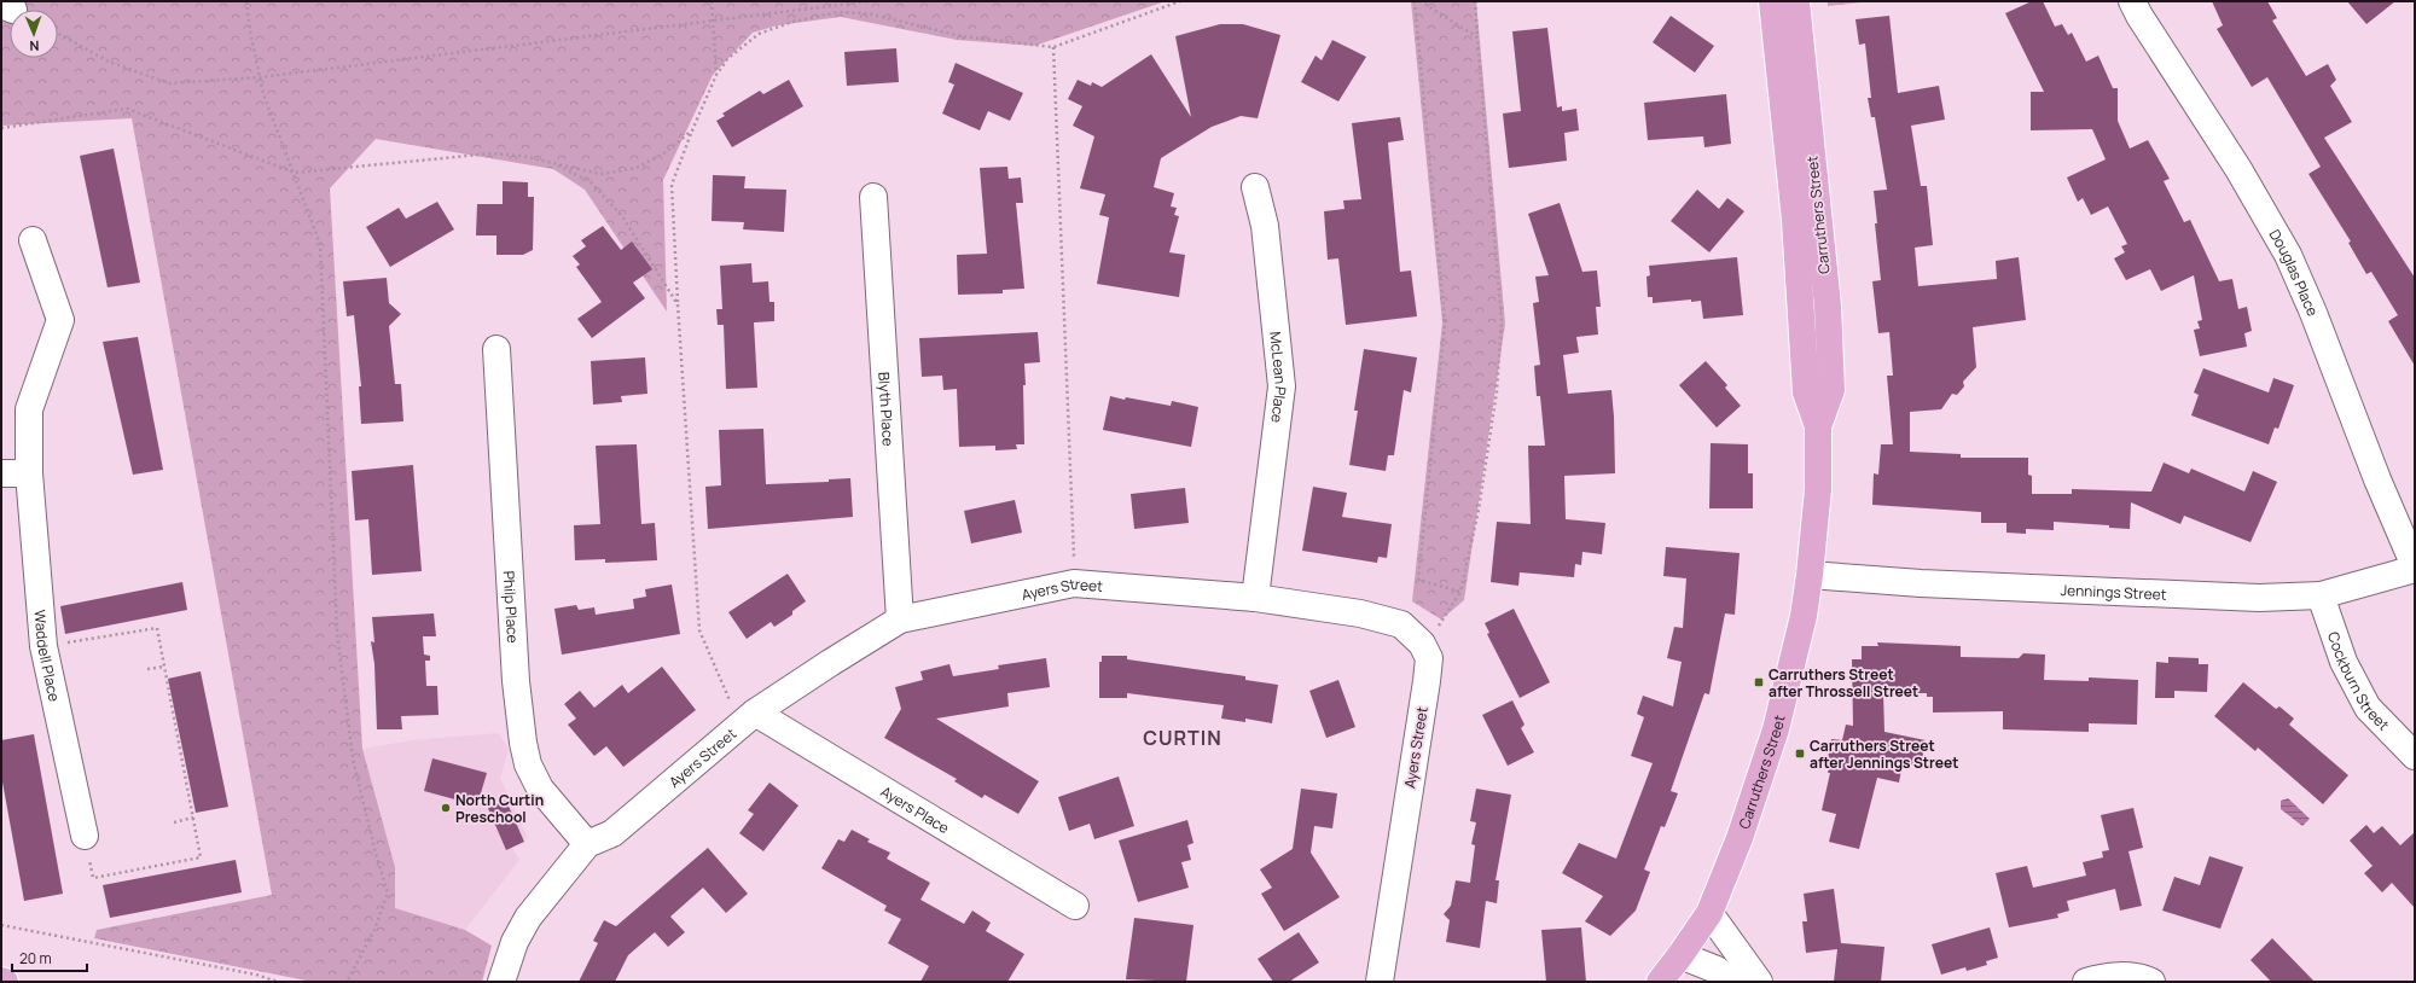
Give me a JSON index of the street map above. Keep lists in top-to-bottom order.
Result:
{
  "streets": {
    "main road": ["Carruthers Street"],
    "street": [
      "Douglas Place",
      "McLean Place",
      "Blyth Place",
      "Ayers Street",
      "Jennings Street",
      "Philp Place",
      "Waddell Place",
      "Cockburn Street",
      "Ayers Place"
    ]
  },
  "crossings": [
    ["Carruthers Street", "Jennings Street"],
    ["Douglas Place", "Jennings Street"],
    ["McLean Place", "Ayers Street"],
    ["Blyth Place", "Ayers Street"],
    ["Ayers Street", "Philp Place"],
    ["Ayers Street", "Ayers Place"],
    ["Jennings Street", "Cockburn Street"]
  ],
  "districts": ["CURTIN"],
  "places": {
    "transit": ["Carruthers Street after Throssell Street", "Carruthers Street after Jennings Street"],
    "other": ["North Curtin Preschool"]
  },
  "scale_bar": "20 m",
  "north": "bottom"
}
